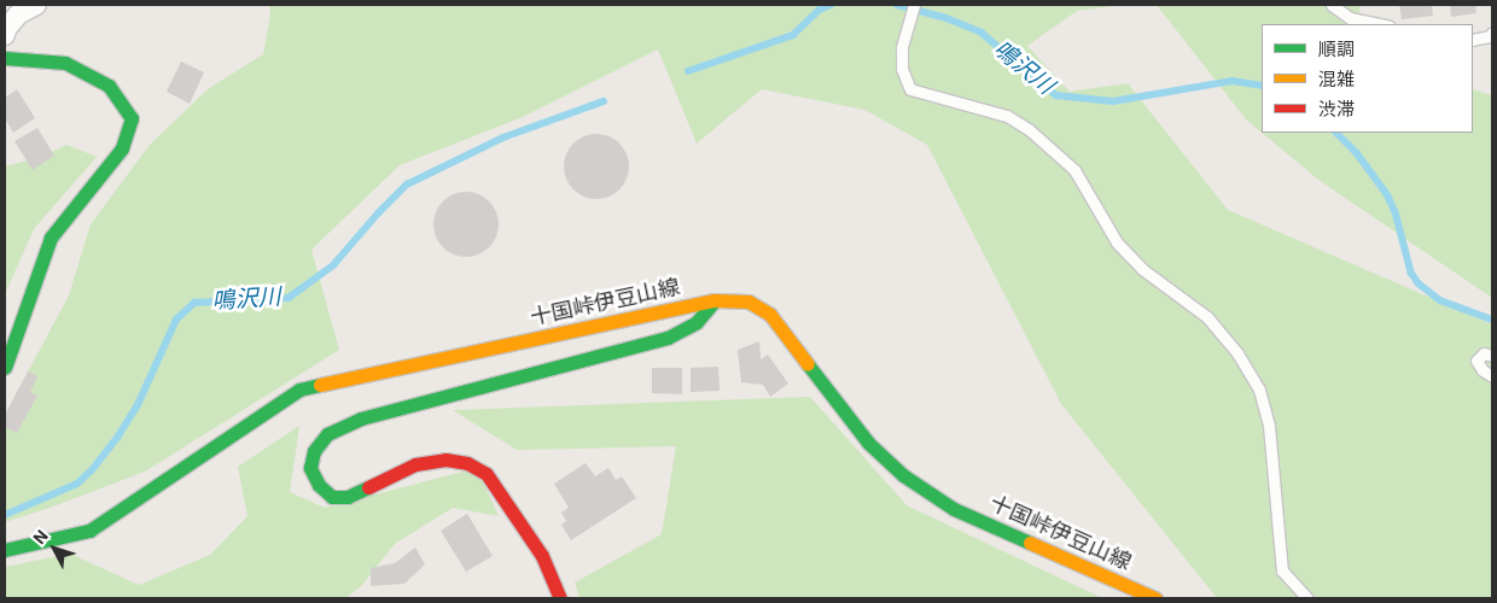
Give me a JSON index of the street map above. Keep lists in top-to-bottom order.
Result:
{
  "streets": {
    "main road": ["十国峠伊豆山線"]
  },
  "water": ["鳴沢川"],
  "legend": ["順調", "混雑", "渋滞"],
  "north": "top left"
}
